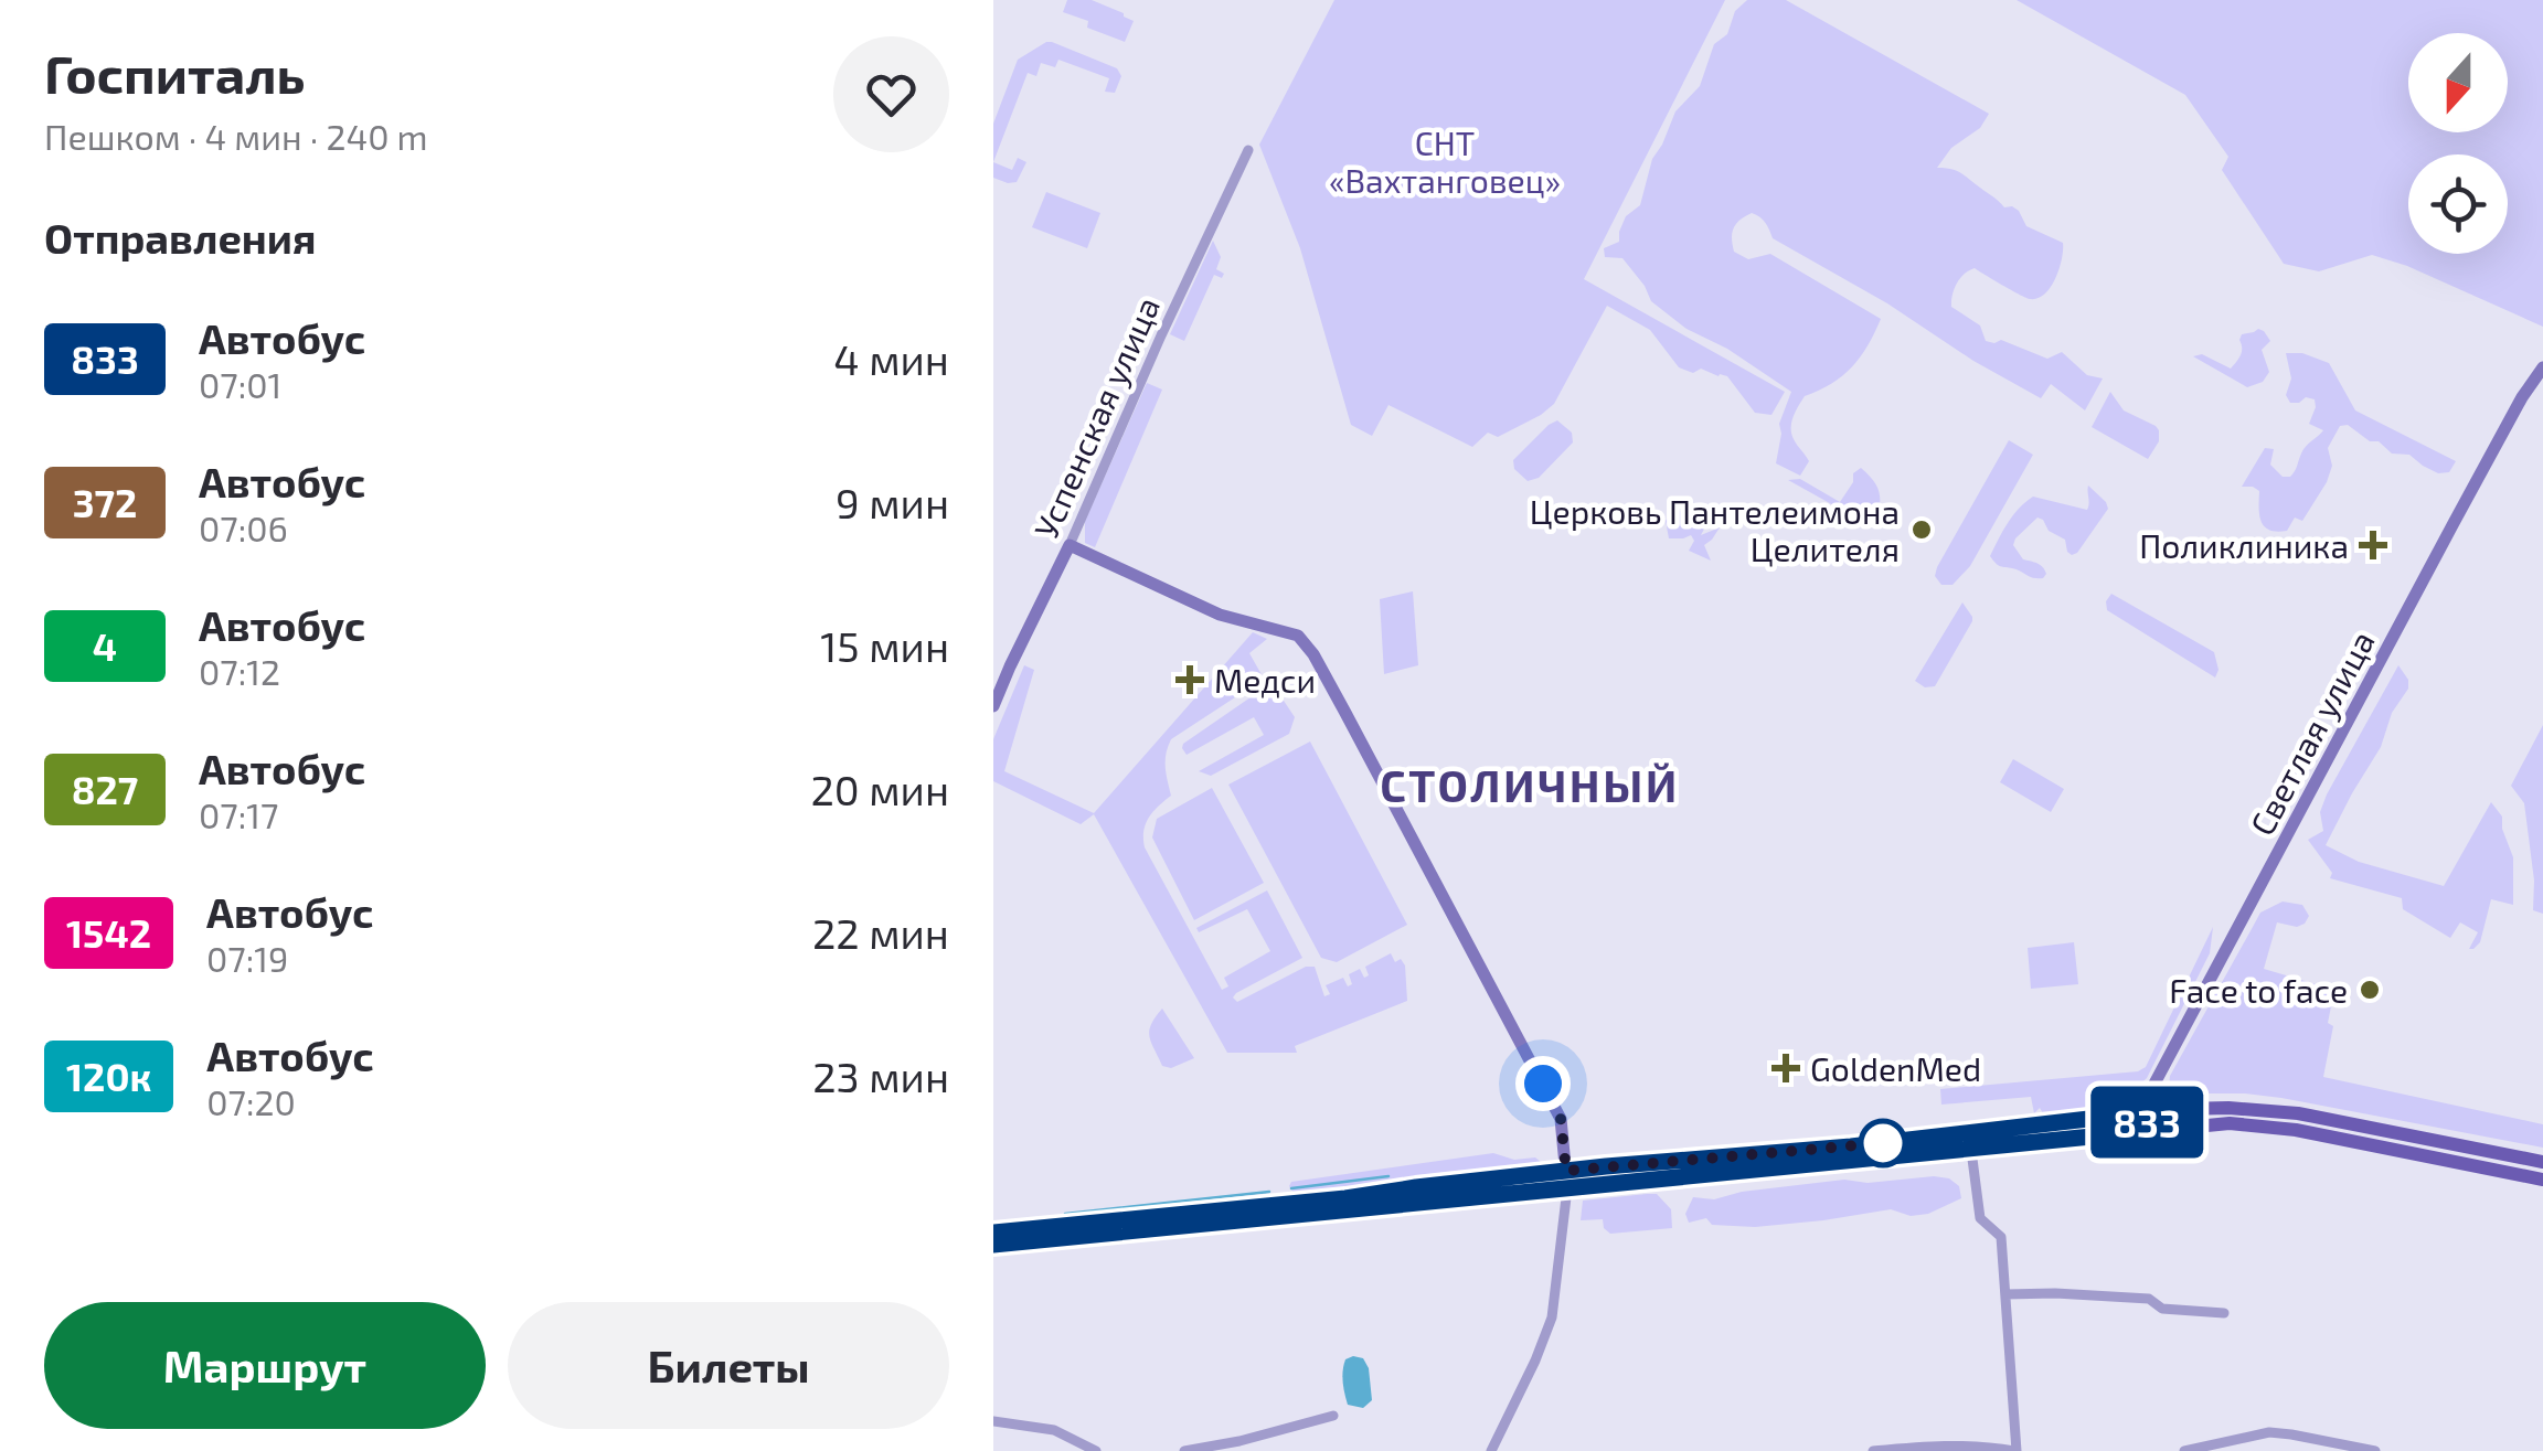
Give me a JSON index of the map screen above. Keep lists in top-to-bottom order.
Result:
{
  "streets": {
    "street": ["Успенская улица", "Светлая улица"]
  },
  "districts": ["СТОЛИЧНЫЙ"],
  "parks": ["СНТ «Вахтанговец»"],
  "places": {
    "other": ["Церковь Пантелеимона Целителя", "Face to face"],
    "health": ["Поликлиника", "Медси", "GoldenMed"]
  },
  "lines": ["bus line 833"],
  "north": "bottom",
  "page": {
    "heading": [
      ["Госпиталь", "Пешком · 4 мин · 240 m"],
      "Отправления"
    ],
    "on_map": "833",
    "list": [
      {
        "mark": "833",
        "name": "Автобус",
        "note": "07:01",
        "value": "4 мин"
      },
      {
        "mark": "372",
        "name": "Автобус",
        "note": "07:06",
        "value": "9 мин"
      },
      {
        "mark": "4",
        "name": "Автобус",
        "note": "07:12",
        "value": "15 мин"
      },
      {
        "mark": "827",
        "name": "Автобус",
        "note": "07:17",
        "value": "20 мин"
      },
      {
        "mark": "1542",
        "name": "Автобус",
        "note": "07:19",
        "value": "22 мин"
      },
      {
        "mark": "120к",
        "name": "Автобус",
        "note": "07:20",
        "value": "23 мин"
      }
    ],
    "buttons": ["Маршрут", "Билеты"]
  }
}
